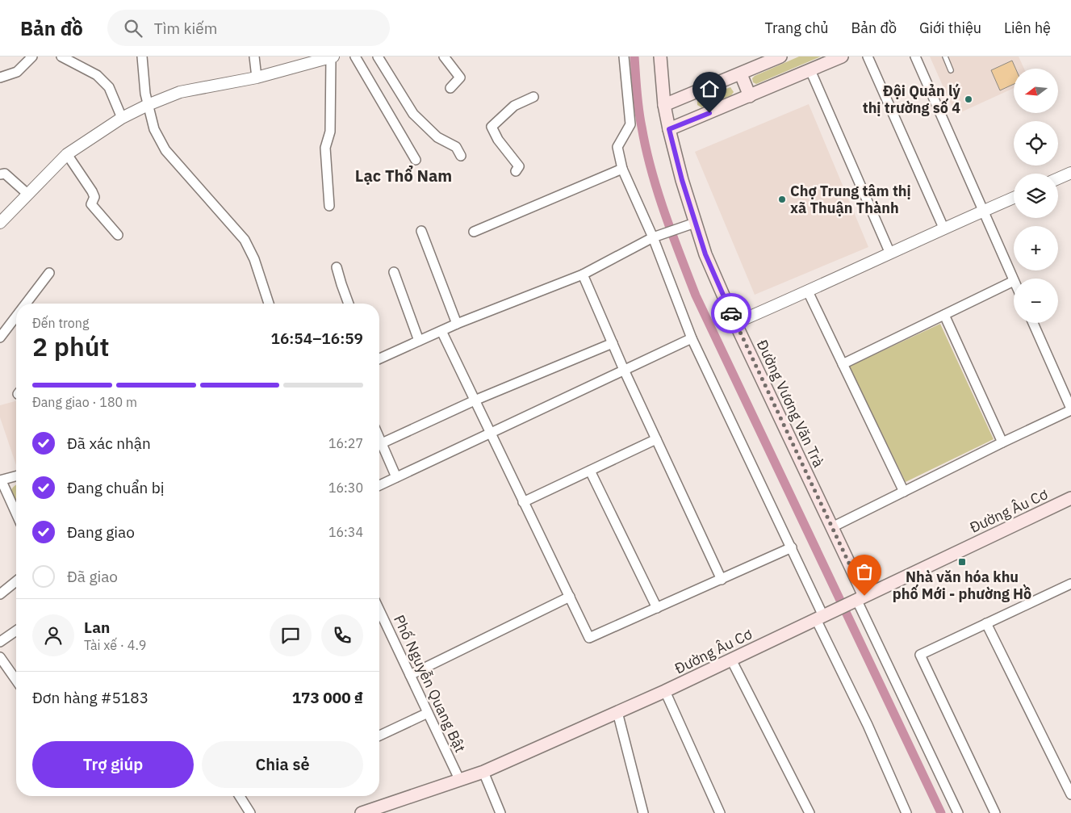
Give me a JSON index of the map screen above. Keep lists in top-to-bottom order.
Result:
{
  "streets": {
    "main road": ["Đường Vương Văn Trà", "Đường Âu Cơ"],
    "street": ["Phố Nguyễn Quang Bật"]
  },
  "crossings": [
    ["Đường Vương Văn Trà", "Đường Âu Cơ"],
    ["Đường Âu Cơ", "Phố Nguyễn Quang Bật"]
  ],
  "districts": ["Lạc Thổ Nam"],
  "places": {
    "other": ["Đội Quản lý thị trường số 4", "Chợ Trung tâm thị xã Thuận Thành"],
    "transit": ["Nhà văn hóa khu phố Mới - phường Hồ"]
  },
  "north": "left",
  "page": {
    "header": "Bản đồ",
    "search": "Tìm kiếm",
    "nav": [
      "Trang chủ",
      "Bản đồ",
      "Giới thiệu",
      "Liên hệ"
    ],
    "map_buttons": ["+", "−"],
    "heading": ["2 phút", "Đến trong", "16:54–16:59"],
    "panel": [
      "Lan",
      "Tài xế · 4.9",
      "Đơn hàng #5183",
      "173 000 ₫"
    ],
    "bar": "Đang giao · 180 m",
    "list": [
      ["Đã xác nhận", "16:27"],
      ["Đang chuẩn bị", "16:30"],
      ["Đang giao", "16:34"],
      "Đã giao"
    ],
    "buttons": ["Trợ giúp", "Chia sẻ"]
  }
}
